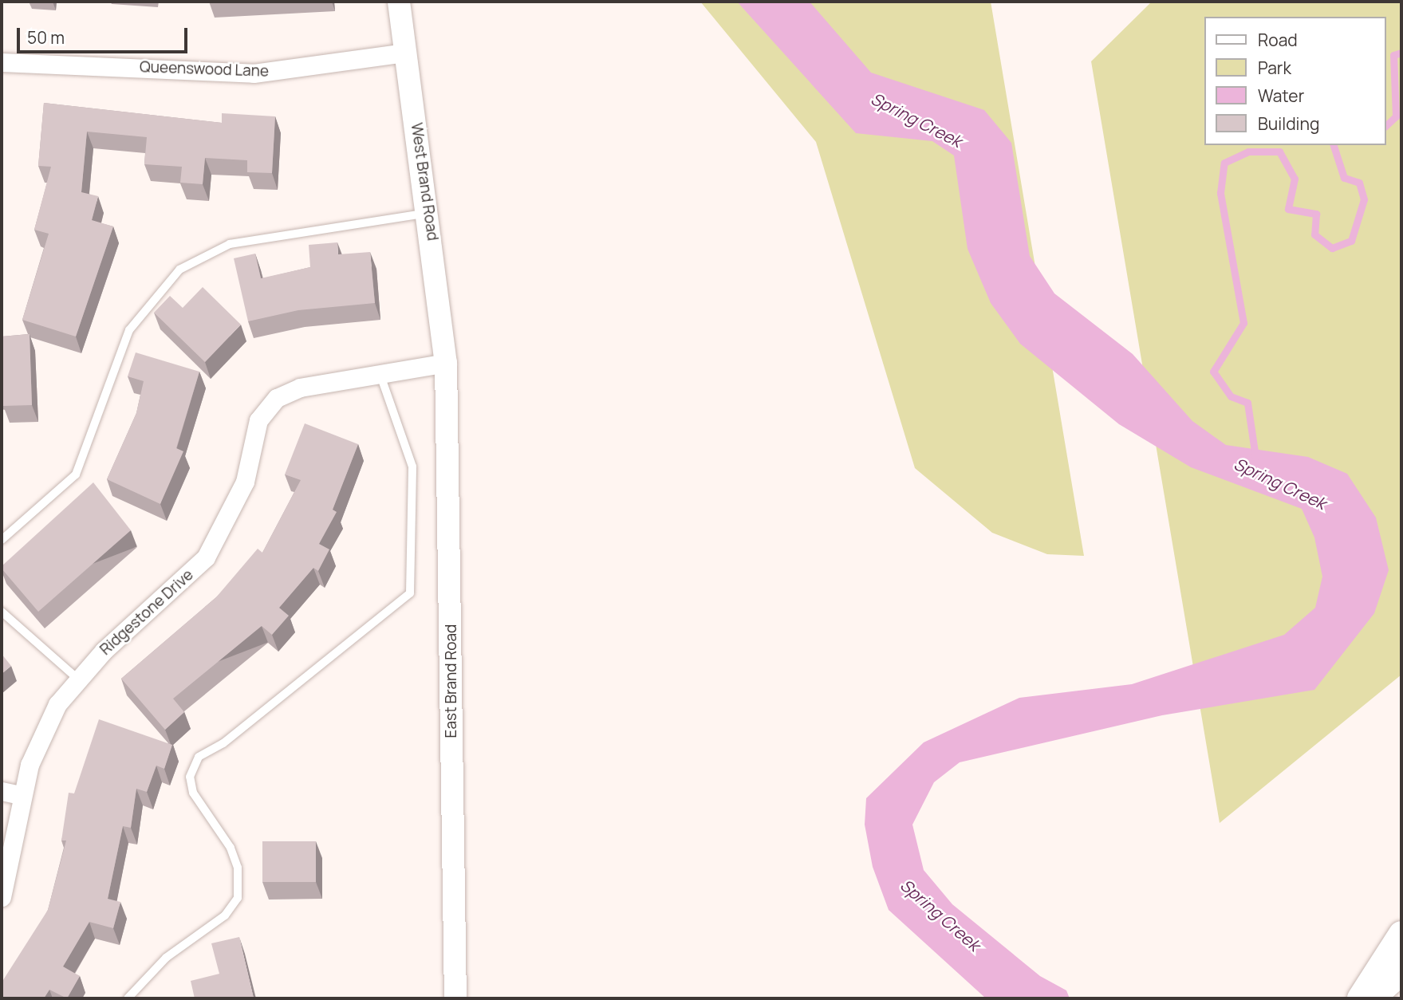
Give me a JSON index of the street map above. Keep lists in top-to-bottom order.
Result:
{
  "streets": {
    "street": [
      "Queenswood Lane",
      "West Brand Road",
      "Ridgestone Drive",
      "East Brand Road"
    ]
  },
  "crossings": [
    ["Queenswood Lane", "West Brand Road"],
    ["West Brand Road", "Ridgestone Drive"],
    ["West Brand Road", "East Brand Road"],
    ["Ridgestone Drive", "East Brand Road"]
  ],
  "water": ["Spring Creek"],
  "legend": [
    "Road",
    "Park",
    "Water",
    "Building"
  ],
  "scale_bar": "50 m"
}
